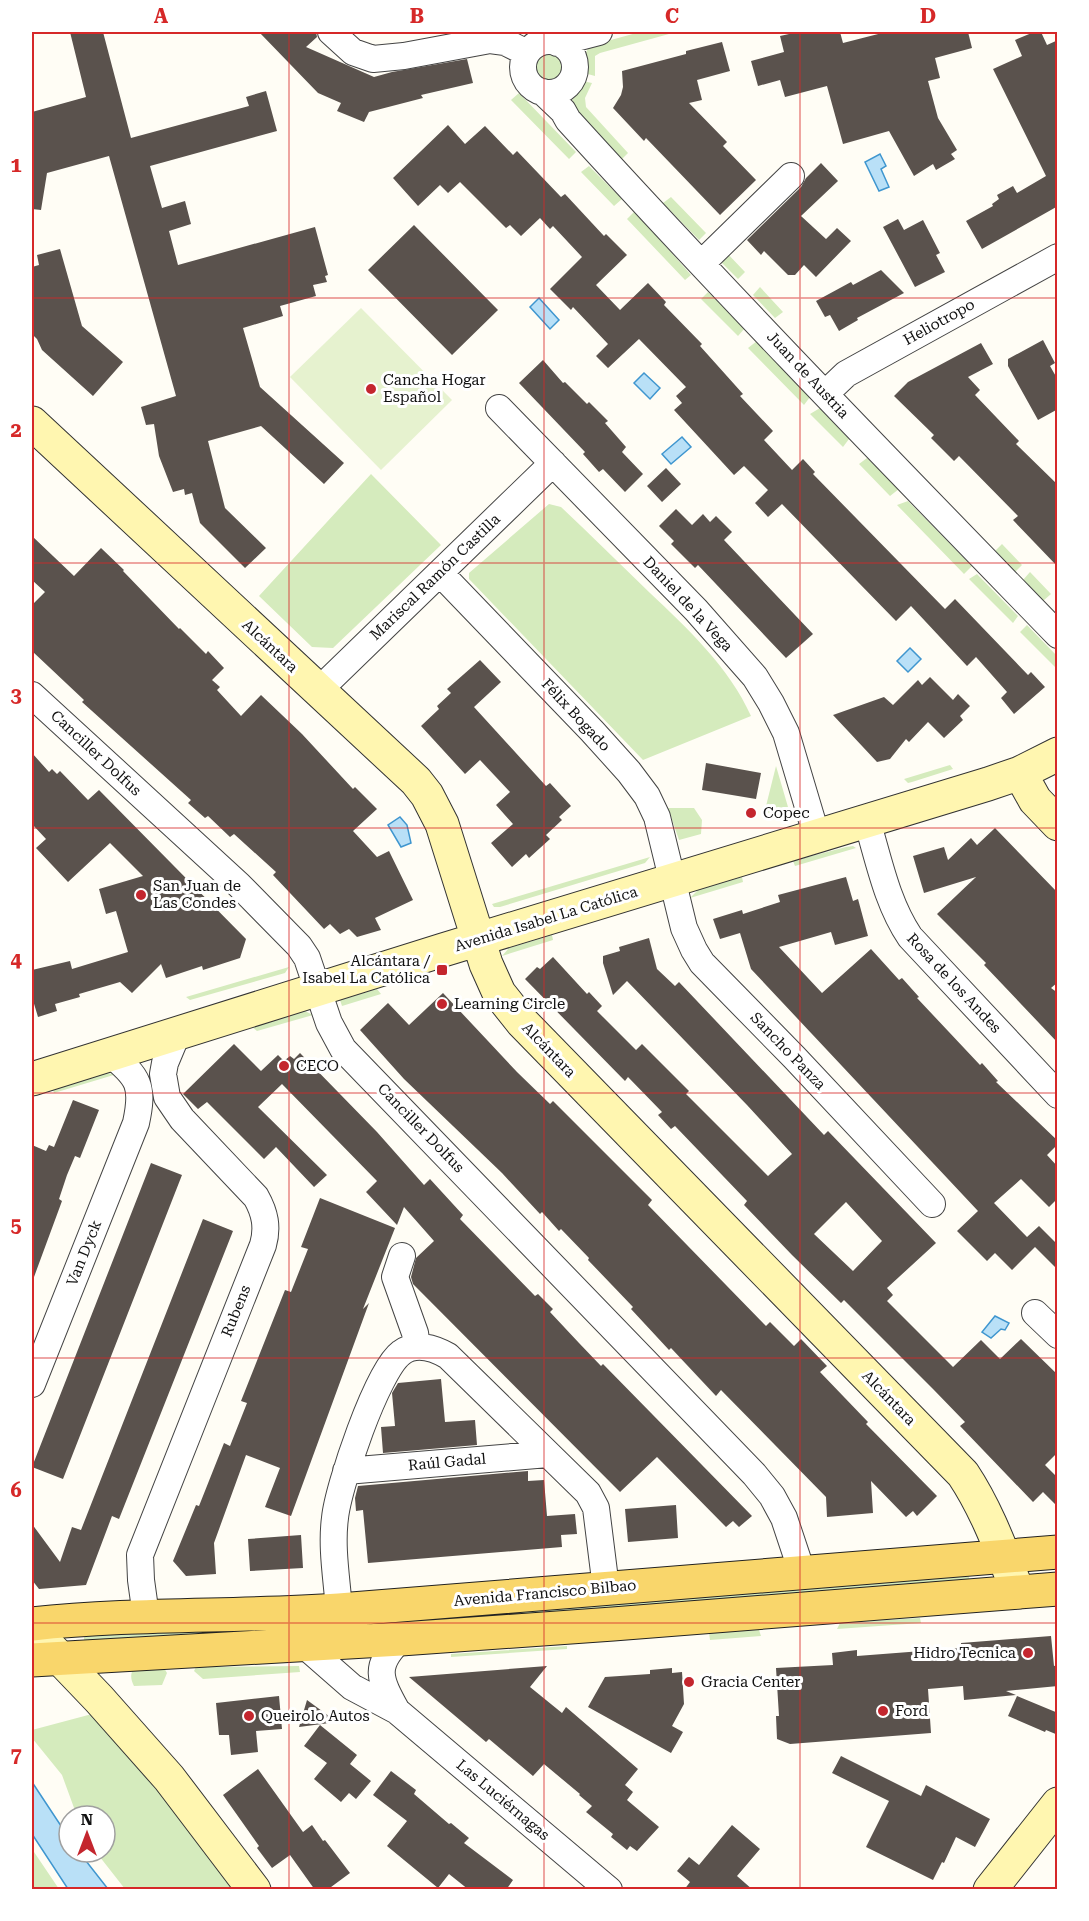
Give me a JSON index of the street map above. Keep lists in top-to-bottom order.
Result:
{
  "streets": {
    "main road": ["Avenida Francisco Bilbao"],
    "street": [
      "Heliotropo",
      "Juan de Austria",
      "Mariscal Ramón Castilla",
      "Daniel de la Vega",
      "Alcántara",
      "Félix Bogado",
      "Canciller Dolfus",
      "Avenida Isabel La Católica",
      "Rosa de los Andes",
      "Sancho Panza",
      "Van Dyck",
      "Rubens",
      "Raúl Gadal",
      "Las Luciérnagas"
    ]
  },
  "crossings": [
    ["Heliotropo", "Juan de Austria"],
    ["Mariscal Ramón Castilla", "Daniel de la Vega"],
    ["Mariscal Ramón Castilla", "Alcántara"],
    ["Mariscal Ramón Castilla", "Félix Bogado"],
    ["Daniel de la Vega", "Avenida Isabel La Católica"],
    ["Alcántara", "Avenida Isabel La Católica"],
    ["Alcántara", "Avenida Francisco Bilbao"],
    ["Félix Bogado", "Avenida Isabel La Católica"],
    ["Félix Bogado", "Sancho Panza"],
    ["Canciller Dolfus", "Avenida Isabel La Católica"],
    ["Canciller Dolfus", "Avenida Francisco Bilbao"],
    ["Avenida Isabel La Católica", "Rosa de los Andes"],
    ["Avenida Isabel La Católica", "Sancho Panza"],
    ["Avenida Isabel La Católica", "Van Dyck"],
    ["Avenida Isabel La Católica", "Rubens"],
    ["Rubens", "Avenida Francisco Bilbao"]
  ],
  "places": {
    "other": [
      "Cancha Hogar Español",
      "Copec",
      "San Juan de Las Condes",
      "Learning Circle",
      "CECO",
      "Hidro Tecnica",
      "Gracia Center",
      "Ford",
      "Queirolo Autos"
    ],
    "transit": ["Alcántara / Isabel La Católica"]
  },
  "north": "top",
  "grid": {
    "columns": [
      "A",
      "B",
      "C",
      "D"
    ],
    "rows": [
      "1",
      "2",
      "3",
      "4",
      "5",
      "6",
      "7"
    ]
  }
}
